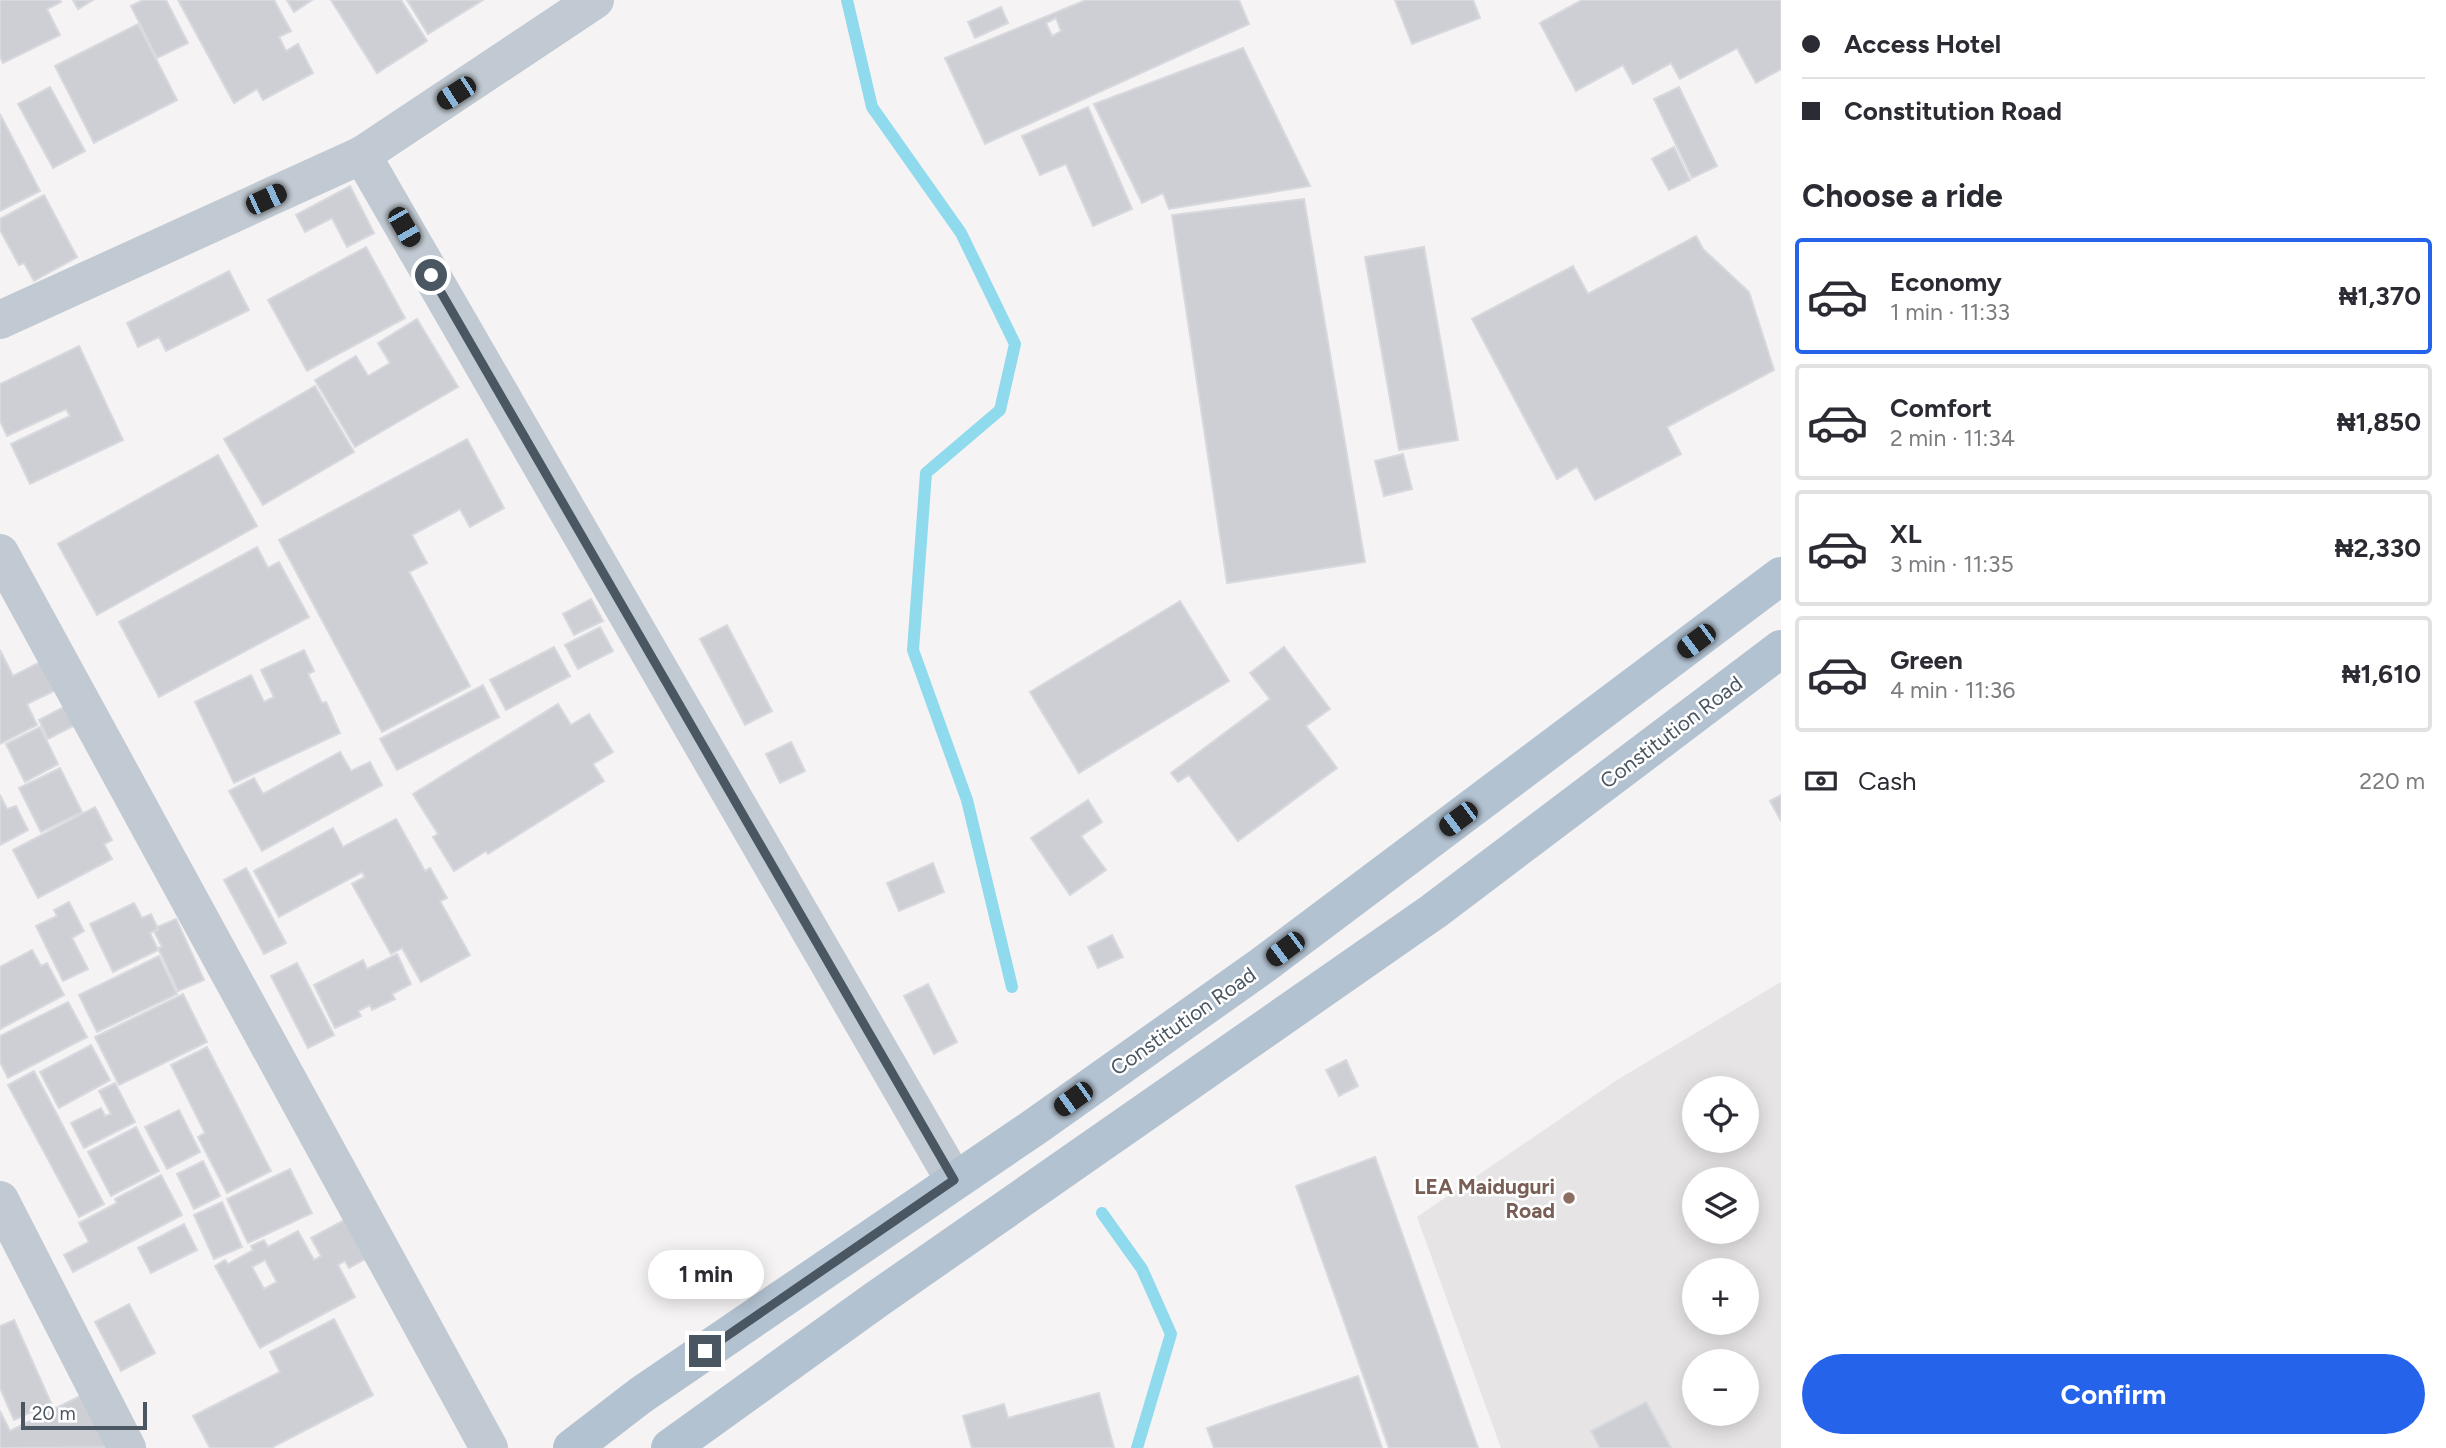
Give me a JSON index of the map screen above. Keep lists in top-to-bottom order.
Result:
{
  "streets": {
    "main road": ["Constitution Road"]
  },
  "places": ["LEA Maiduguri Road"],
  "scale_bar": "20 m",
  "page": {
    "banner": ["Access Hotel", "Constitution Road"],
    "heading": "Choose a ride",
    "list": [
      {
        "name": "Economy",
        "note": "1 min · 11:33",
        "value": "₦1,370"
      },
      {
        "name": "Comfort",
        "note": "2 min · 11:34",
        "value": "₦1,850"
      },
      {
        "name": "XL",
        "note": "3 min · 11:35",
        "value": "₦2,330"
      },
      {
        "name": "Green",
        "note": "4 min · 11:36",
        "value": "₦1,610"
      }
    ],
    "pay": ["Cash", "220 m"],
    "map_buttons": ["+", "−"],
    "bubble": "1 min",
    "buttons": "Confirm",
    "scale": "20 m"
  }
}
